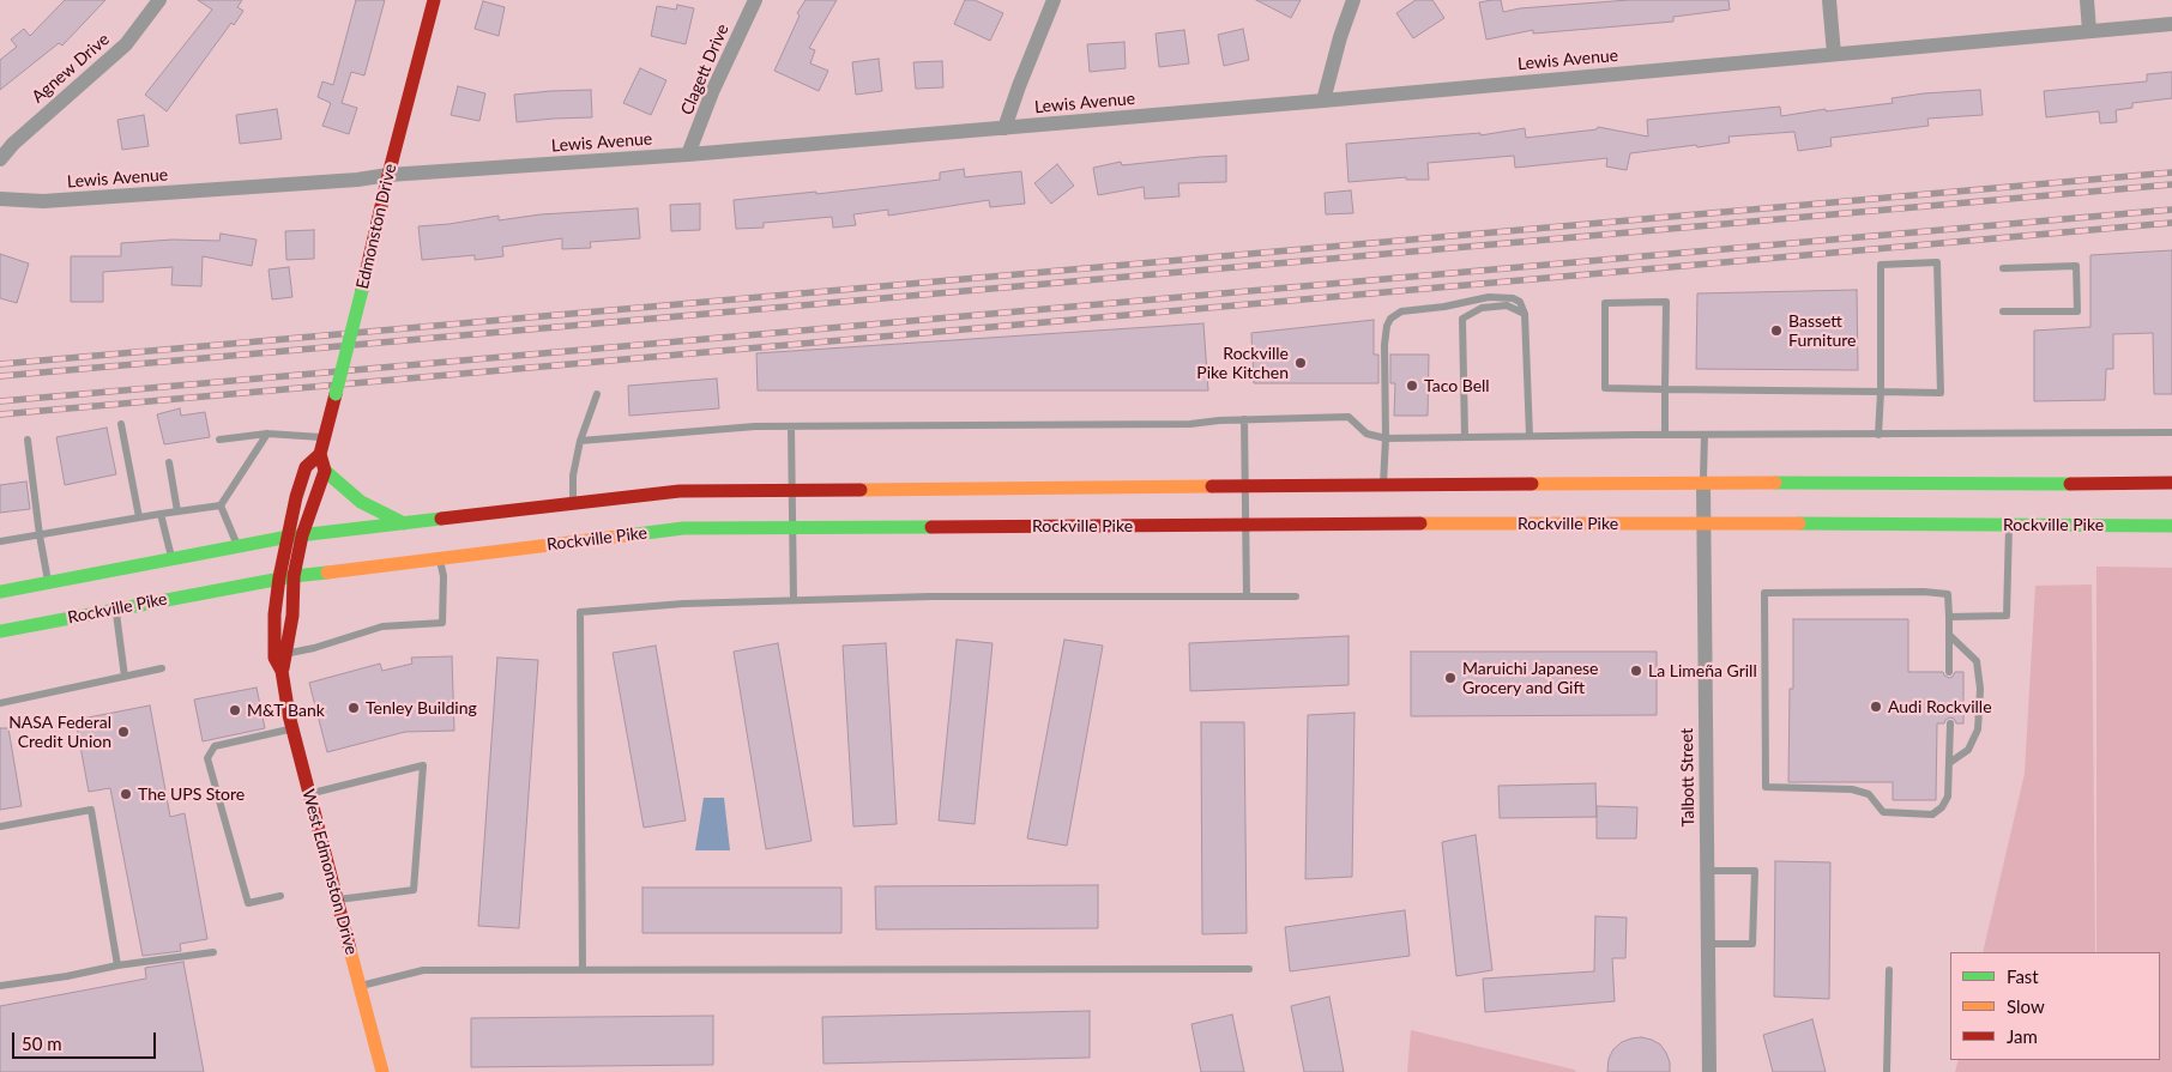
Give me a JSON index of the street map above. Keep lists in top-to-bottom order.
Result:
{
  "streets": {
    "main road": ["Edmonston Drive", "Rockville Pike", "West Edmonston Drive"],
    "street": [
      "Lewis Avenue",
      "Agnew Drive",
      "Clagett Drive",
      "Talbott Street"
    ]
  },
  "crossings": [
    ["Lewis Avenue", "Clagett Drive"],
    ["Lewis Avenue", "Edmonston Drive"],
    ["Edmonston Drive", "Rockville Pike"],
    ["Edmonston Drive", "West Edmonston Drive"],
    ["Rockville Pike", "Talbott Street"],
    ["Rockville Pike", "West Edmonston Drive"]
  ],
  "places": [
    "Bassett Furniture",
    "Rockville Pike Kitchen",
    "Taco Bell",
    "La Limeña Grill",
    "Maruichi Japanese Grocery and Gift",
    "Audi Rockville",
    "Tenley Building",
    "M&T Bank",
    "NASA Federal Credit Union",
    "The UPS Store"
  ],
  "legend": ["Fast", "Slow", "Jam"],
  "scale_bar": "50 m"
}
